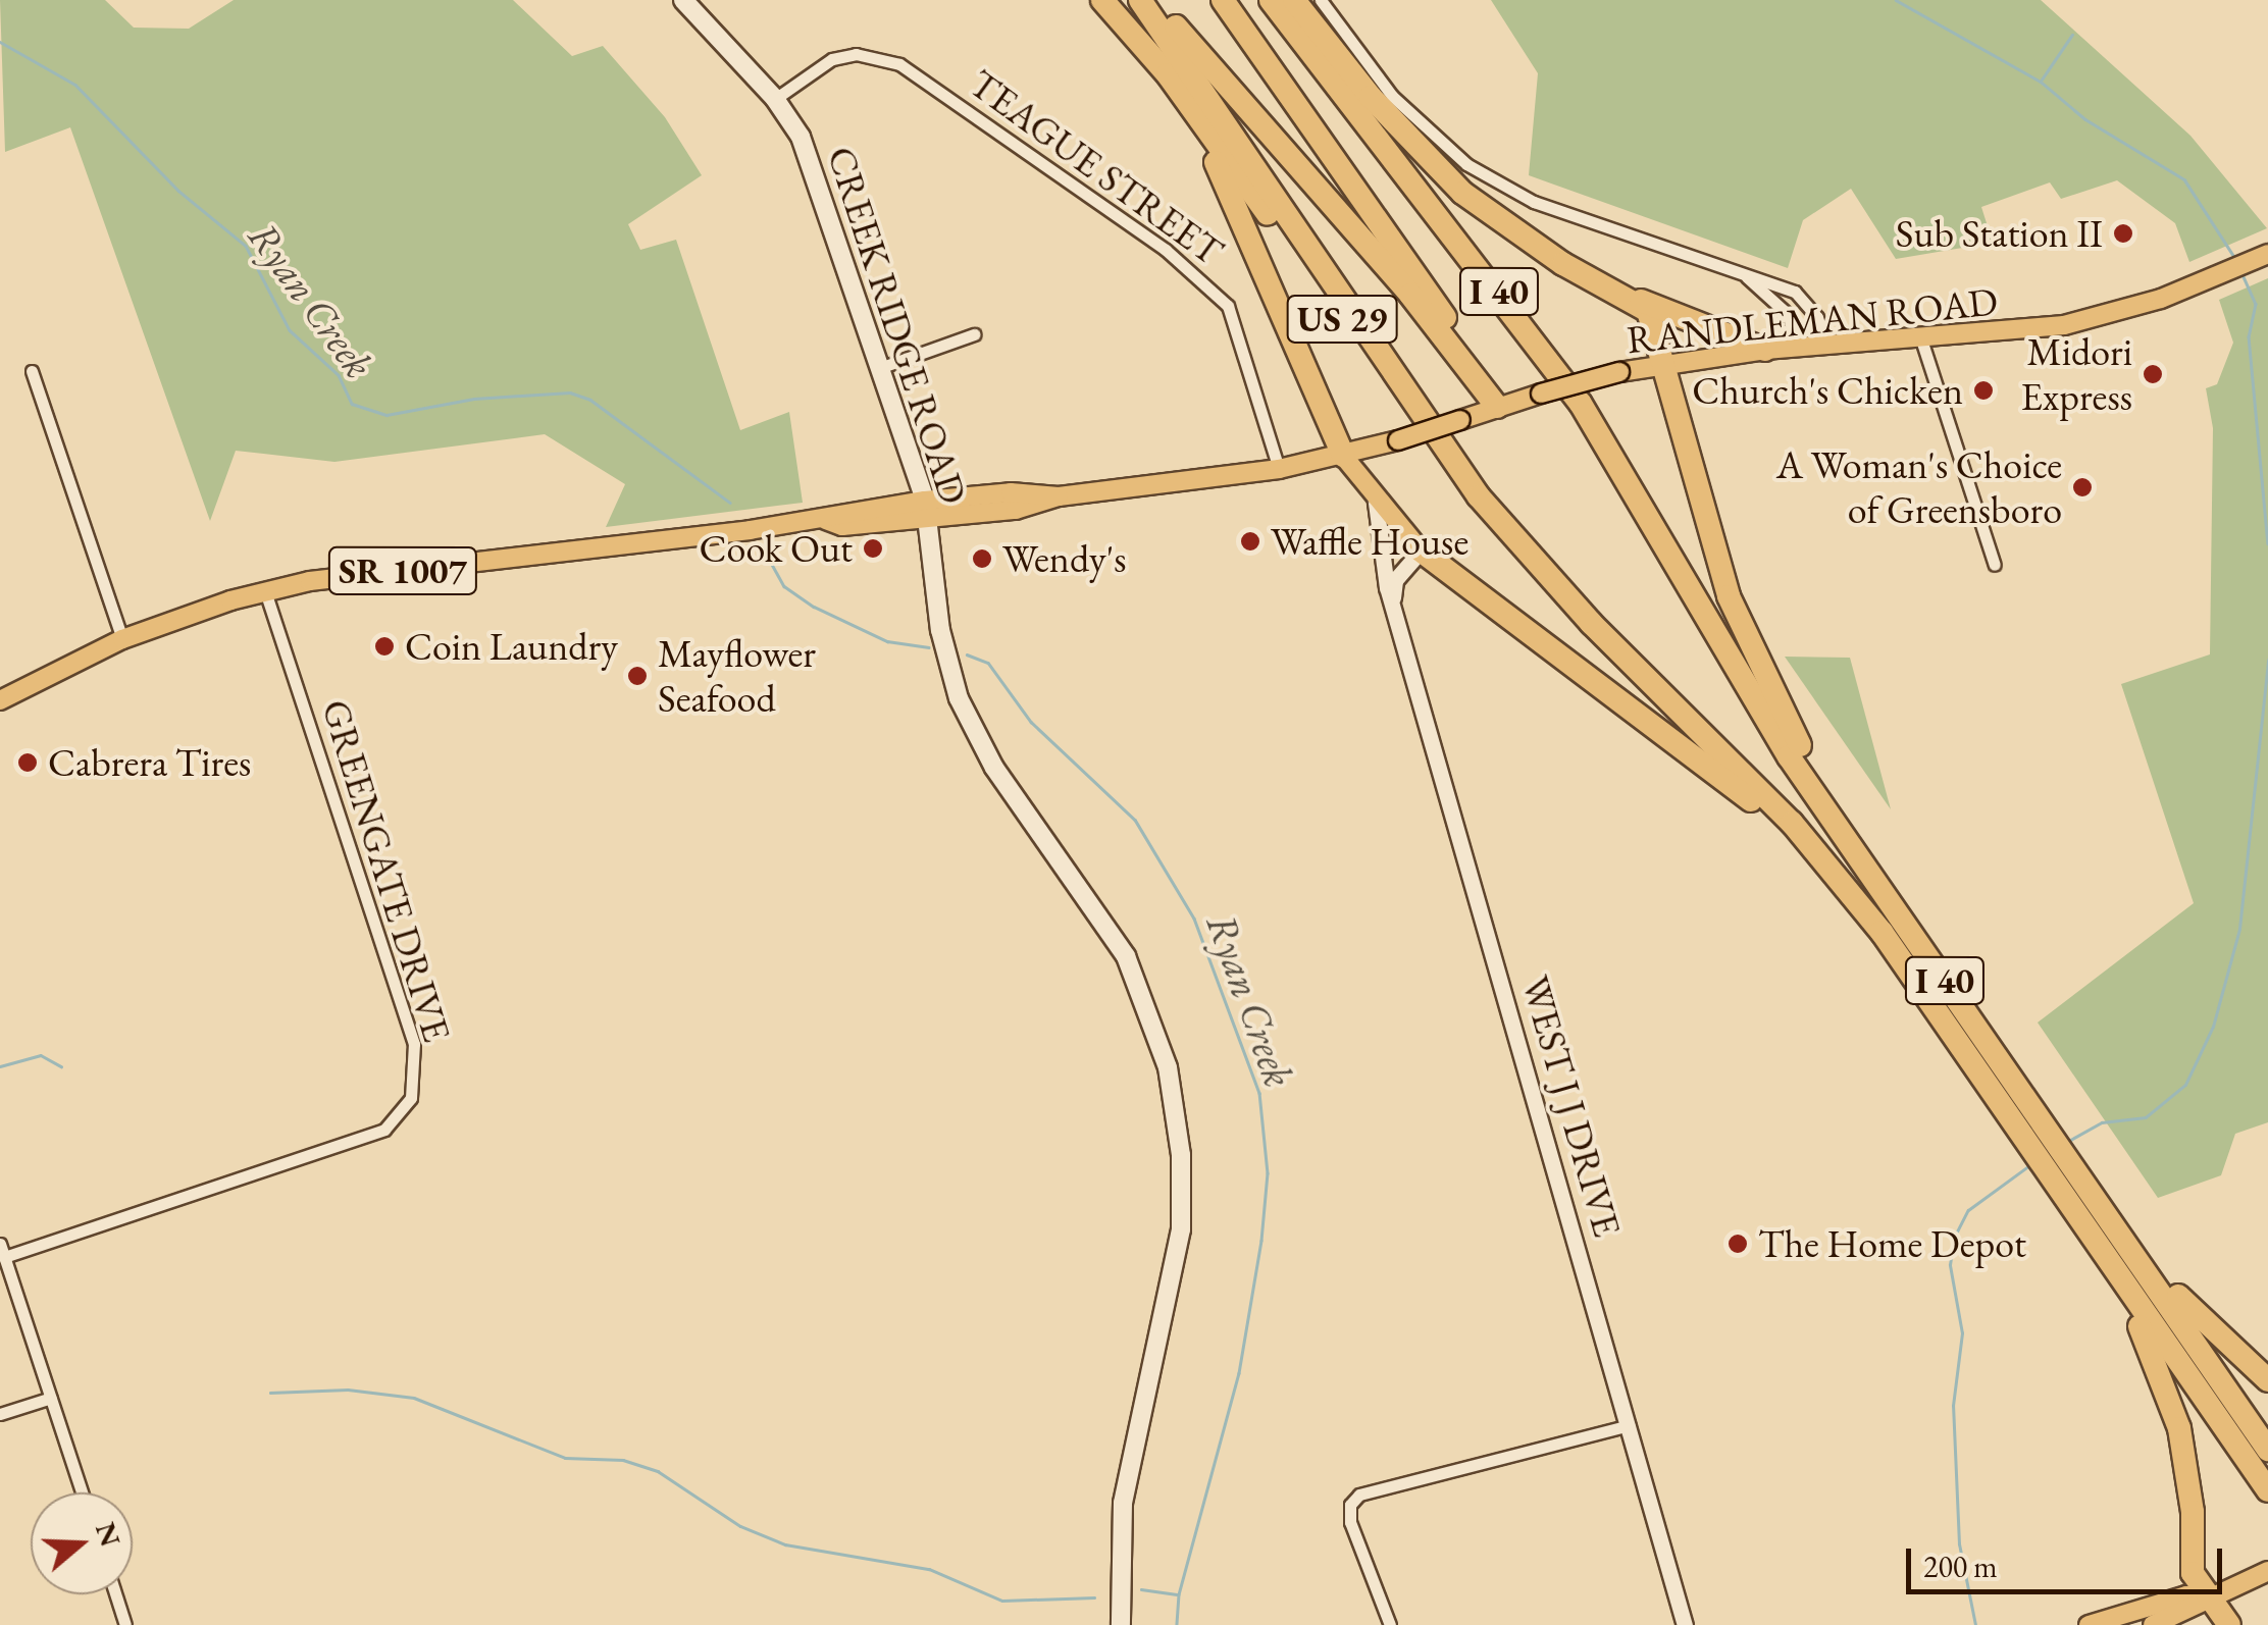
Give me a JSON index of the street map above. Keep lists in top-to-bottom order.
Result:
{
  "streets": {
    "highway": ["I 40", "US 29"],
    "main road": [
      "RANDLEMAN ROAD",
      "CREEK RIDGE ROAD",
      "SR 1007",
      "WEST J J DRIVE"
    ],
    "street": ["TEAGUE STREET", "GREENGATE DRIVE"]
  },
  "crossings": [
    ["TEAGUE STREET", "RANDLEMAN ROAD"],
    ["TEAGUE STREET", "CREEK RIDGE ROAD"],
    ["I 40", "US 29"],
    ["RANDLEMAN ROAD", "CREEK RIDGE ROAD"],
    ["RANDLEMAN ROAD", "GREENGATE DRIVE"],
    ["RANDLEMAN ROAD", "WEST J J DRIVE"]
  ],
  "water": ["Ryan Creek"],
  "places": [
    "Sub Station II",
    "Midori Express",
    "Church's Chicken",
    "A Woman's Choice of Greensboro",
    "Waffle House",
    "Cook Out",
    "Wendy's",
    "Coin Laundry",
    "Mayflower Seafood",
    "Cabrera Tires",
    "The Home Depot"
  ],
  "scale_bar": "200 m",
  "north": "right"
}
